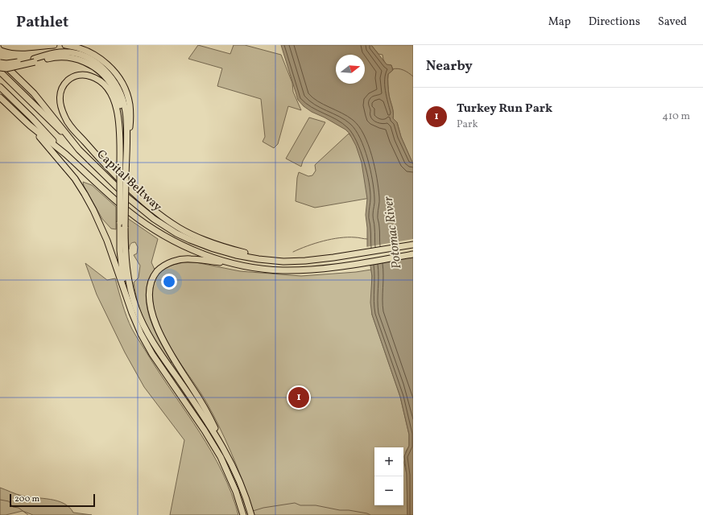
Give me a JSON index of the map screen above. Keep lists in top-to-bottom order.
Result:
{
  "streets": {
    "highway": ["Capital Beltway"]
  },
  "water": ["Potomac River"],
  "scale_bar": "200 m",
  "north": "right",
  "page": {
    "header": "Pathlet",
    "nav": ["Map", "Directions", "Saved"],
    "heading": "Nearby",
    "list": [
      {
        "mark": "1",
        "name": "Turkey Run Park",
        "note": "Park",
        "value": "410 m"
      }
    ],
    "pins": "1",
    "map_buttons": ["+", "−"],
    "scale": "200 m"
  }
}
